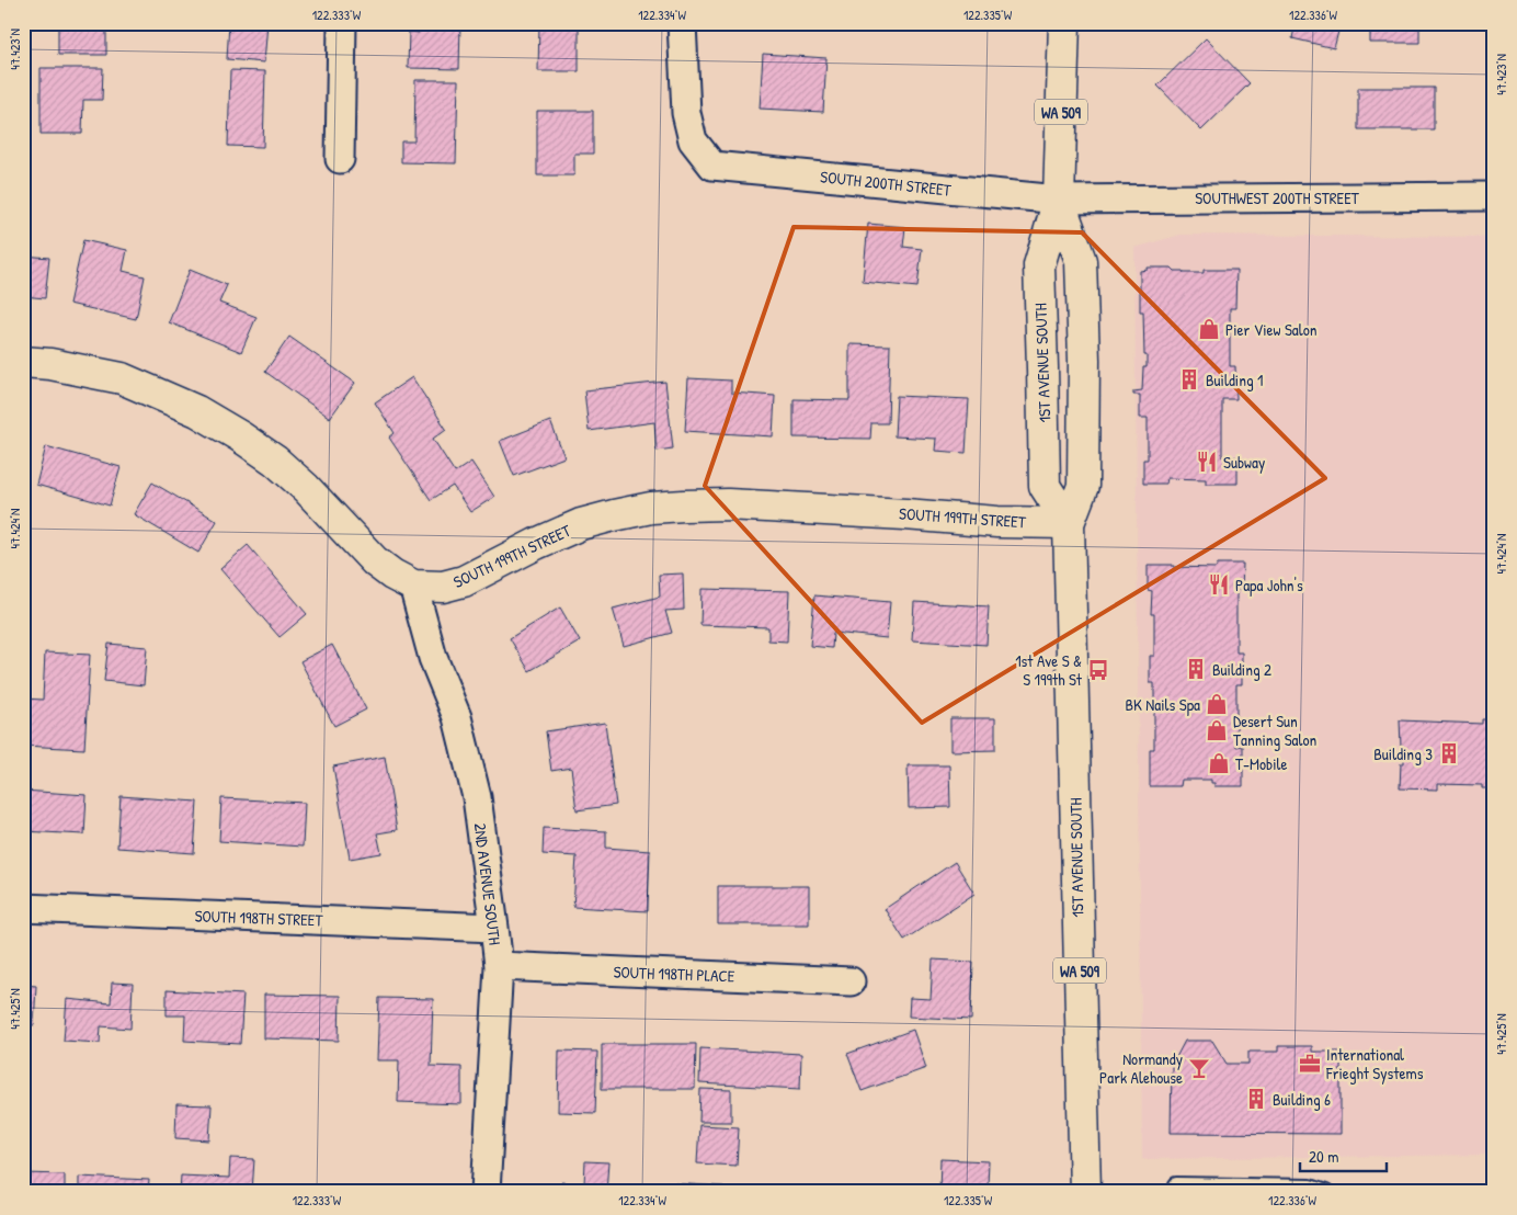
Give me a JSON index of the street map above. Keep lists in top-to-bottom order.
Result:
{
  "streets": {
    "main road": ["WA 509", "1ST AVENUE SOUTH", "SOUTH 199TH STREET"],
    "street": [
      "SOUTH 200TH STREET",
      "SOUTHWEST 200TH STREET",
      "2ND AVENUE SOUTH",
      "SOUTH 198TH STREET",
      "SOUTH 198TH PLACE"
    ]
  },
  "crossings": [
    ["SOUTH 200TH STREET", "SOUTHWEST 200TH STREET"],
    ["SOUTH 200TH STREET", "1ST AVENUE SOUTH"],
    ["SOUTHWEST 200TH STREET", "1ST AVENUE SOUTH"],
    ["1ST AVENUE SOUTH", "SOUTH 199TH STREET"],
    ["SOUTH 199TH STREET", "2ND AVENUE SOUTH"],
    ["2ND AVENUE SOUTH", "SOUTH 198TH STREET"],
    ["2ND AVENUE SOUTH", "SOUTH 198TH PLACE"]
  ],
  "places": {
    "shop": [
      "Pier View Salon",
      "BK Nails Spa",
      "Desert Sun Tanning Salon",
      "T-Mobile"
    ],
    "building": [
      "Building 1",
      "Building 2",
      "Building 3",
      "Building 6"
    ],
    "restaurant": ["Subway", "Papa John's"],
    "bus stop": ["1st Ave S & S 199th St"],
    "office": ["International Frieght Systems"],
    "bar": ["Normandy Park Alehouse"]
  },
  "scale_bar": "20 m",
  "coordinates": [
    "122.333°W",
    "122.334°W",
    "122.335°W",
    "122.336°W",
    "47.423°N",
    "47.424°N",
    "47.425°N"
  ]
}
